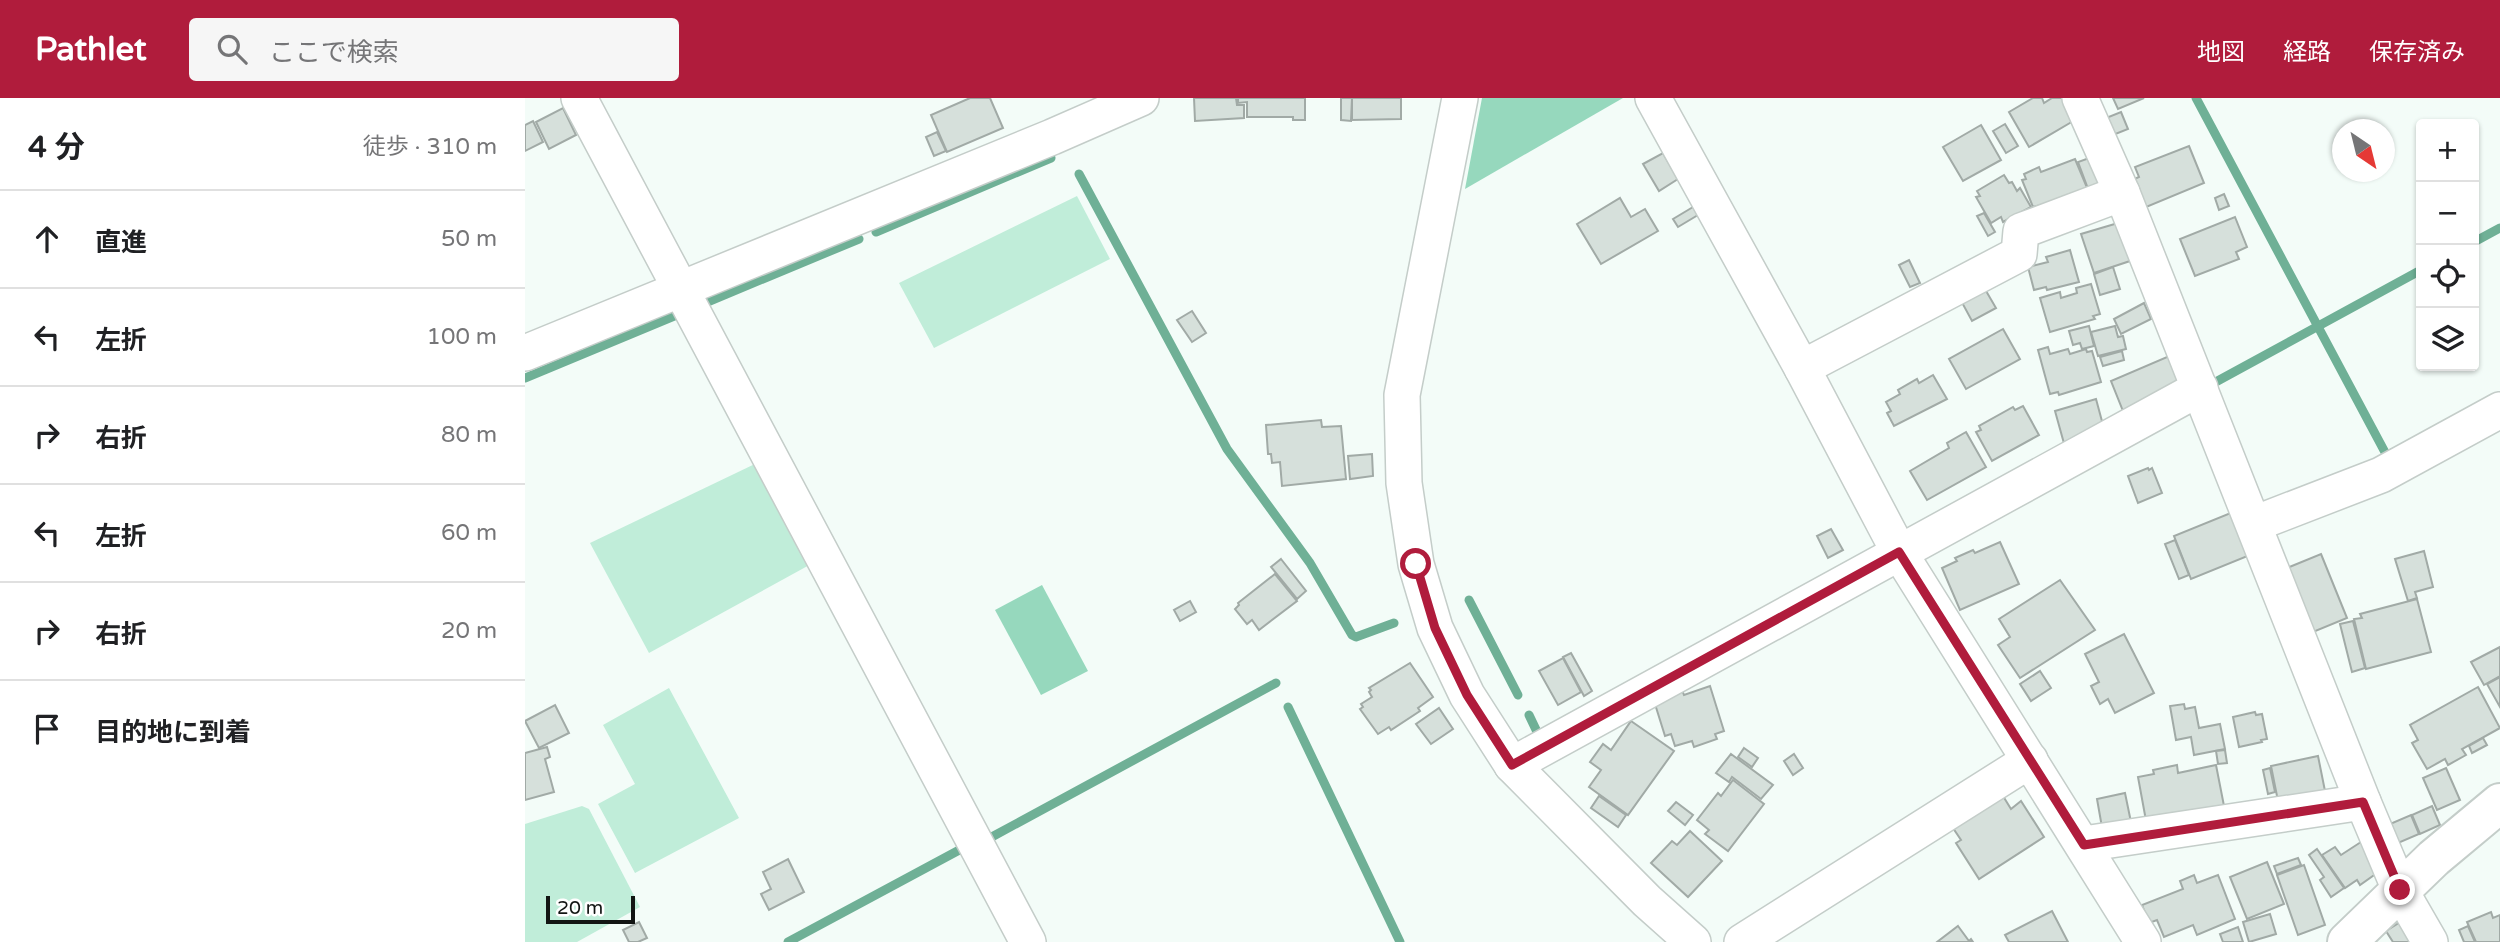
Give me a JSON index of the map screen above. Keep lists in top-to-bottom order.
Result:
{
  "scale_bar": "20 m",
  "north": "bottom right",
  "page": {
    "header": "Pathlet",
    "search": "ここで検索",
    "nav": ["地図", "経路", "保存済み"],
    "heading": ["4 分", "徒歩 · 310 m"],
    "map_buttons": ["+", "−"],
    "list": [
      ["直進", "50 m"],
      ["左折", "100 m"],
      ["右折", "80 m"],
      ["左折", "60 m"],
      ["右折", "20 m"],
      "目的地に到着"
    ],
    "scale": "20 m"
  }
}
